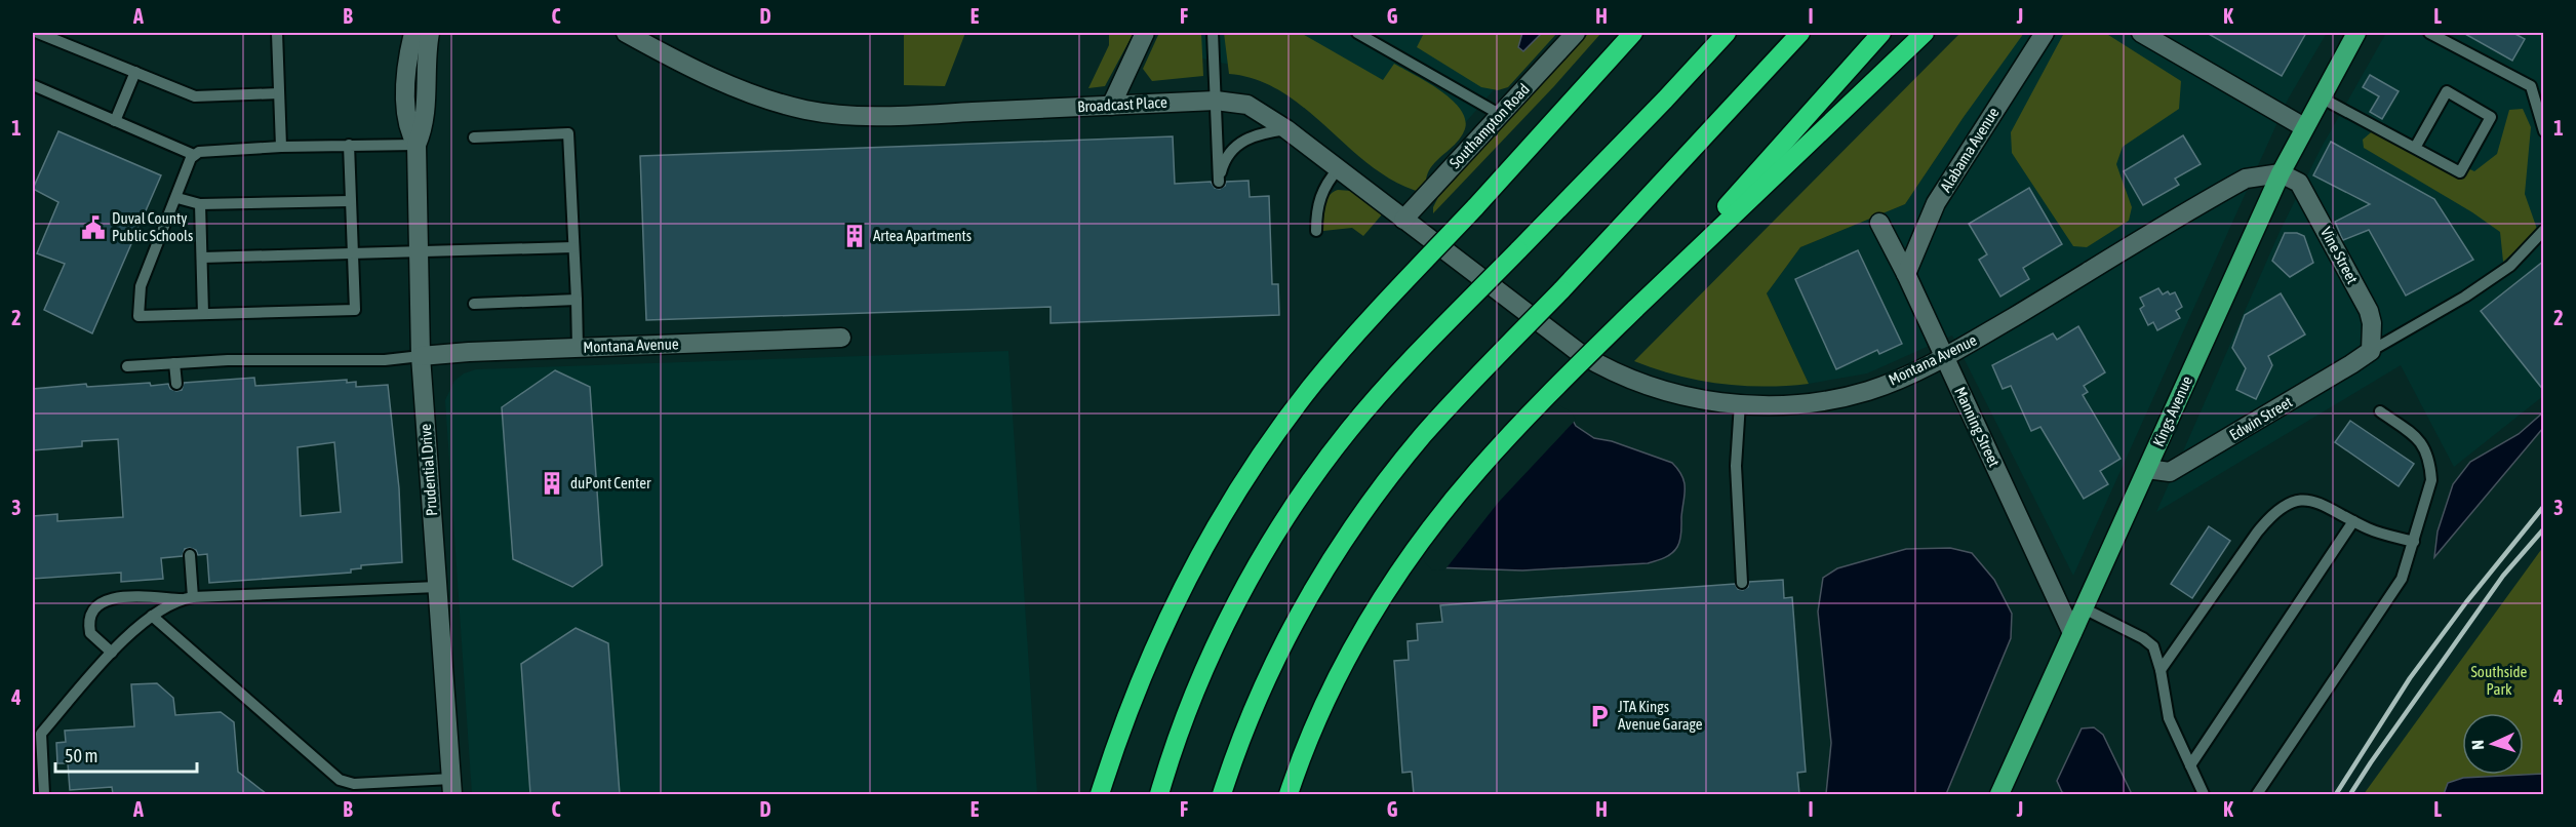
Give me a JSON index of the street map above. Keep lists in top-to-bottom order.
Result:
{
  "streets": {
    "main road": ["Kings Avenue"],
    "street": [
      "Broadcast Place",
      "Southampton Road",
      "Alabama Avenue",
      "Vine Street",
      "Montana Avenue",
      "Edwin Street",
      "Manning Street",
      "Prudential Drive"
    ]
  },
  "crossings": [
    ["Broadcast Place", "Southampton Road"],
    ["Broadcast Place", "Montana Avenue"],
    ["Alabama Avenue", "Manning Street"],
    ["Vine Street", "Montana Avenue"],
    ["Vine Street", "Kings Avenue"],
    ["Vine Street", "Edwin Street"],
    ["Montana Avenue", "Kings Avenue"],
    ["Montana Avenue", "Manning Street"],
    ["Montana Avenue", "Prudential Drive"],
    ["Kings Avenue", "Edwin Street"],
    ["Kings Avenue", "Manning Street"]
  ],
  "parks": ["Southside Park"],
  "places": {
    "public building": ["Duval County Public Schools"],
    "building": ["Artea Apartments", "duPont Center"],
    "parking": ["JTA Kings Avenue Garage"]
  },
  "scale_bar": "50 m",
  "north": "left",
  "grid": {
    "columns": [
      "A",
      "B",
      "C",
      "D",
      "E",
      "F",
      "G",
      "H",
      "I",
      "J",
      "K",
      "L"
    ],
    "rows": [
      "1",
      "2",
      "3",
      "4"
    ]
  }
}
